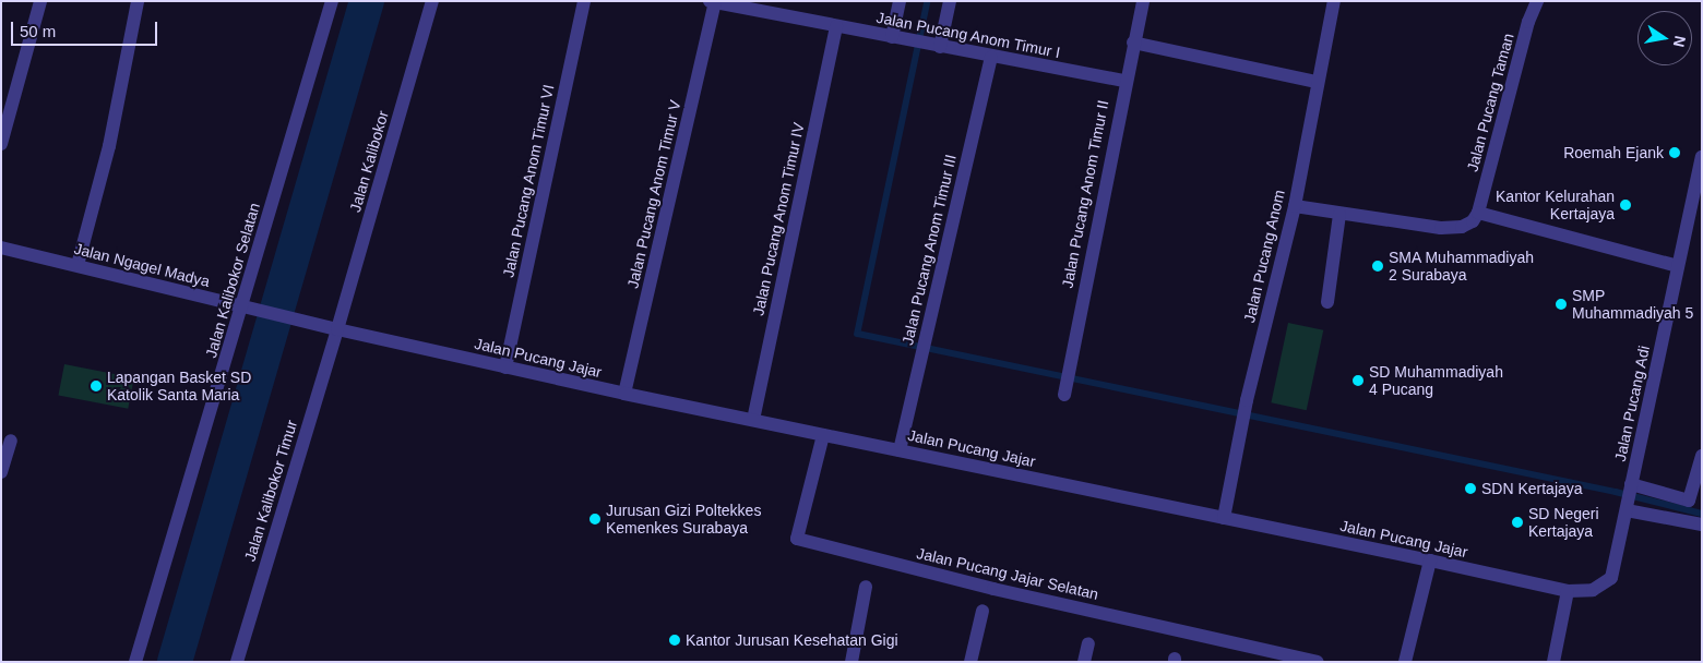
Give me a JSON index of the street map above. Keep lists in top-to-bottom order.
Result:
{
  "streets": {
    "street": [
      "Jalan Pucang Anom Timur I",
      "Jalan Pucang Taman",
      "Jalan Kalibokor",
      "Jalan Pucang Anom Timur VI",
      "Jalan Pucang Anom Timur V",
      "Jalan Pucang Anom Timur II",
      "Jalan Pucang Anom Timur IV",
      "Jalan Pucang Anom Timur III",
      "Jalan Pucang Anom",
      "Jalan Ngagel Madya",
      "Jalan Kalibokor Selatan",
      "Jalan Pucang Jajar",
      "Jalan Pucang Adi",
      "Jalan Kalibokor Timur",
      "Jalan Pucang Jajar Selatan"
    ]
  },
  "crossings": [
    ["Jalan Pucang Anom Timur I", "Jalan Pucang Anom Timur V"],
    ["Jalan Pucang Anom Timur I", "Jalan Pucang Anom Timur II"],
    ["Jalan Pucang Anom Timur I", "Jalan Pucang Anom Timur IV"],
    ["Jalan Pucang Anom Timur I", "Jalan Pucang Anom Timur III"],
    ["Jalan Kalibokor", "Jalan Ngagel Madya"],
    ["Jalan Kalibokor", "Jalan Pucang Jajar"],
    ["Jalan Kalibokor", "Jalan Kalibokor Timur"],
    ["Jalan Pucang Anom Timur VI", "Jalan Pucang Jajar"],
    ["Jalan Pucang Anom Timur V", "Jalan Pucang Jajar"],
    ["Jalan Pucang Anom Timur IV", "Jalan Pucang Jajar"],
    ["Jalan Pucang Anom Timur III", "Jalan Pucang Jajar"],
    ["Jalan Pucang Anom", "Jalan Pucang Jajar"],
    ["Jalan Ngagel Madya", "Jalan Kalibokor Selatan"],
    ["Jalan Ngagel Madya", "Jalan Pucang Jajar"],
    ["Jalan Ngagel Madya", "Jalan Kalibokor Timur"],
    ["Jalan Pucang Jajar", "Jalan Pucang Adi"],
    ["Jalan Pucang Jajar", "Jalan Kalibokor Timur"],
    ["Jalan Pucang Jajar", "Jalan Pucang Jajar Selatan"]
  ],
  "places": [
    "Roemah Ejank",
    "Kantor Kelurahan Kertajaya",
    "SMA Muhammadiyah 2 Surabaya",
    "SMP Muhammadiyah 5",
    "SD Muhammadiyah 4 Pucang",
    "Lapangan Basket SD Katolik Santa Maria",
    "SDN Kertajaya",
    "Jurusan Gizi Poltekkes Kemenkes Surabaya",
    "SD Negeri Kertajaya",
    "Kantor Jurusan Kesehatan Gigi"
  ],
  "scale_bar": "50 m",
  "north": "right"
}
